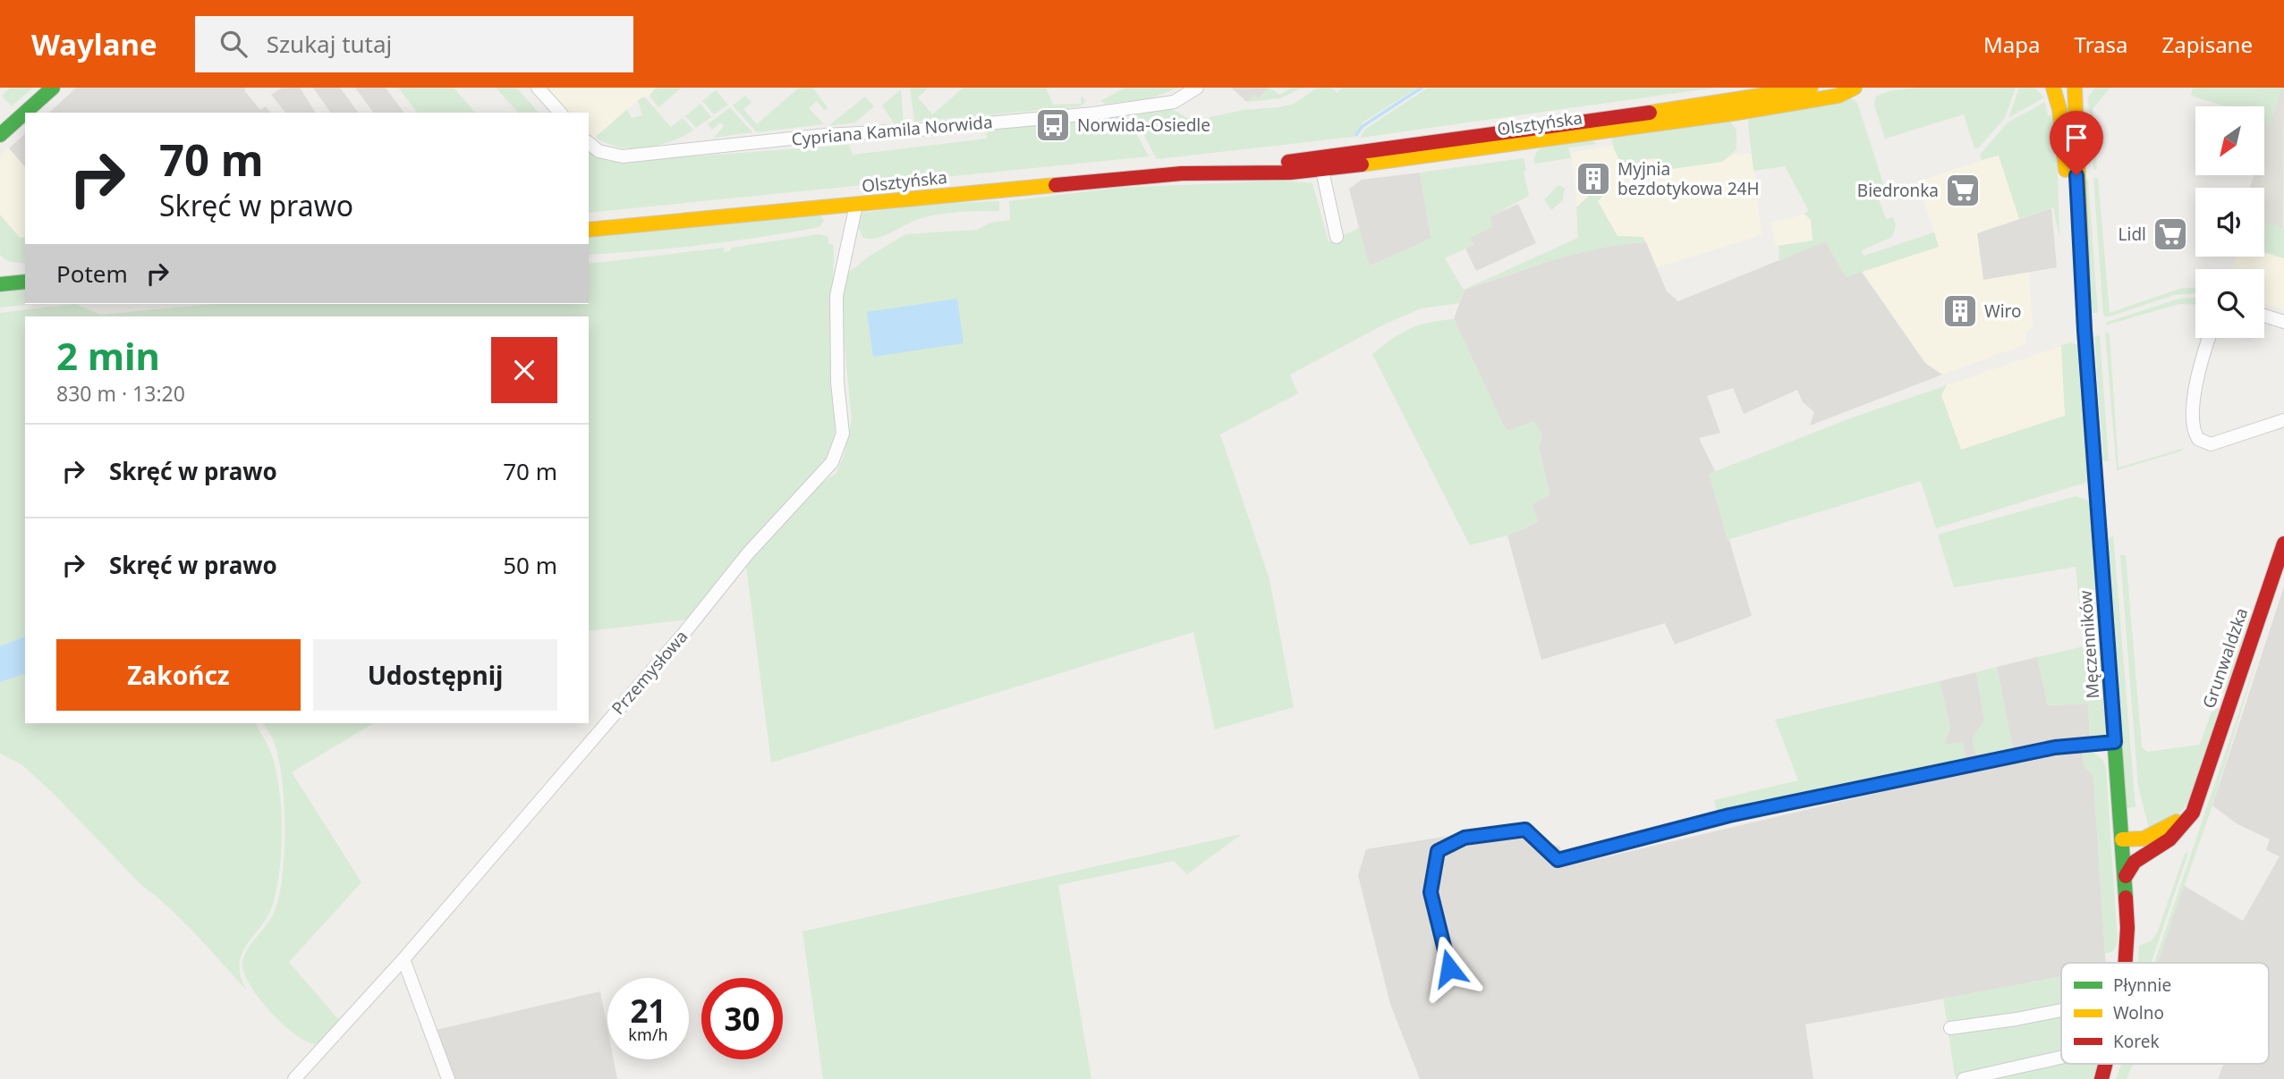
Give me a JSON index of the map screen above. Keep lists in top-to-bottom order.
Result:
{
  "streets": {
    "main road": ["Olsztyńska", "Męczenników", "Grunwaldzka"],
    "street": ["Cypriana Kamila Norwida", "Przemysłowa"]
  },
  "crossings": [
    ["Olsztyńska", "Przemysłowa"],
    ["Męczenników", "Grunwaldzka"]
  ],
  "places": {
    "bus stop": ["Norwida-Osiedle"],
    "building": ["Myjnia bezdotykowa 24H", "Wiro"],
    "supermarket": ["Biedronka", "Lidl"]
  },
  "legend": ["Płynnie", "Wolno", "Korek"],
  "north": "bottom left",
  "page": {
    "header": "Waylane",
    "search": "Szukaj tutaj",
    "nav": ["Mapa", "Trasa", "Zapisane"],
    "turn": ["70 m", "Skręć w prawo"],
    "then": "Potem",
    "heading": ["2 min", "830 m · 13:20"],
    "list": [
      {
        "name": "Skręć w prawo",
        "value": "70 m"
      },
      {
        "name": "Skręć w prawo",
        "value": "50 m"
      }
    ],
    "buttons": ["Zakończ", "Udostępnij"],
    "speed": "21 km/h",
    "limit": "30"
  }
}
